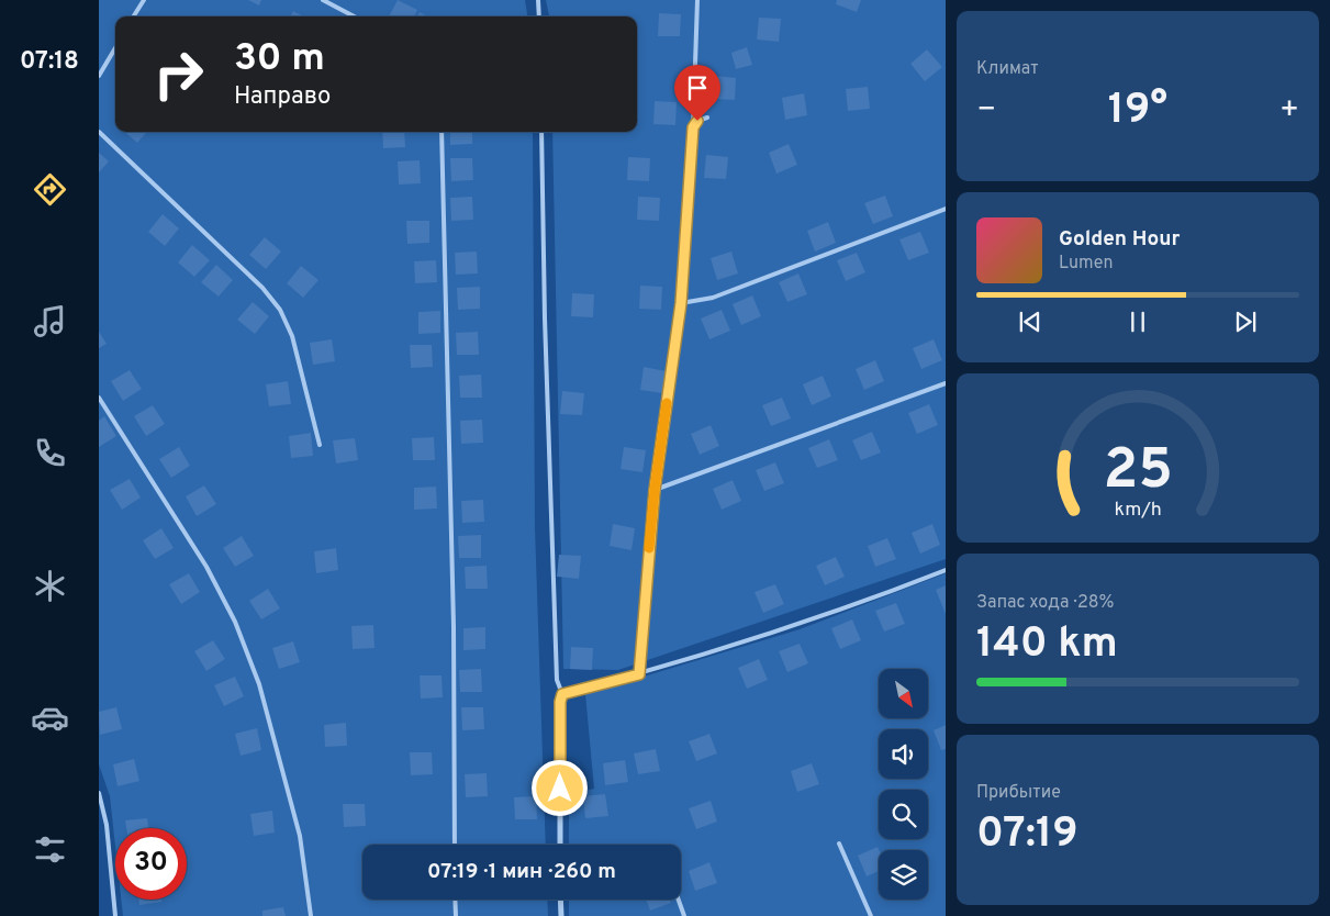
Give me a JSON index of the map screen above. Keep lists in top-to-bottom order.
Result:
{
  "north": "bottom right",
  "page": {
    "tabs": "07:18",
    "tile": [
      "Климат",
      ["Запас хода · 28%", "140 km"],
      ["Прибытие", "07:19"]
    ],
    "turn": ["30 m", "Направо"],
    "heat": ["−", "19°", "+"],
    "song": ["Golden Hour", "Lumen"],
    "limit": "30",
    "trip": "07:19 · 1 мин · 260 m",
    "gauge": ["25", "km/h"]
  }
}
